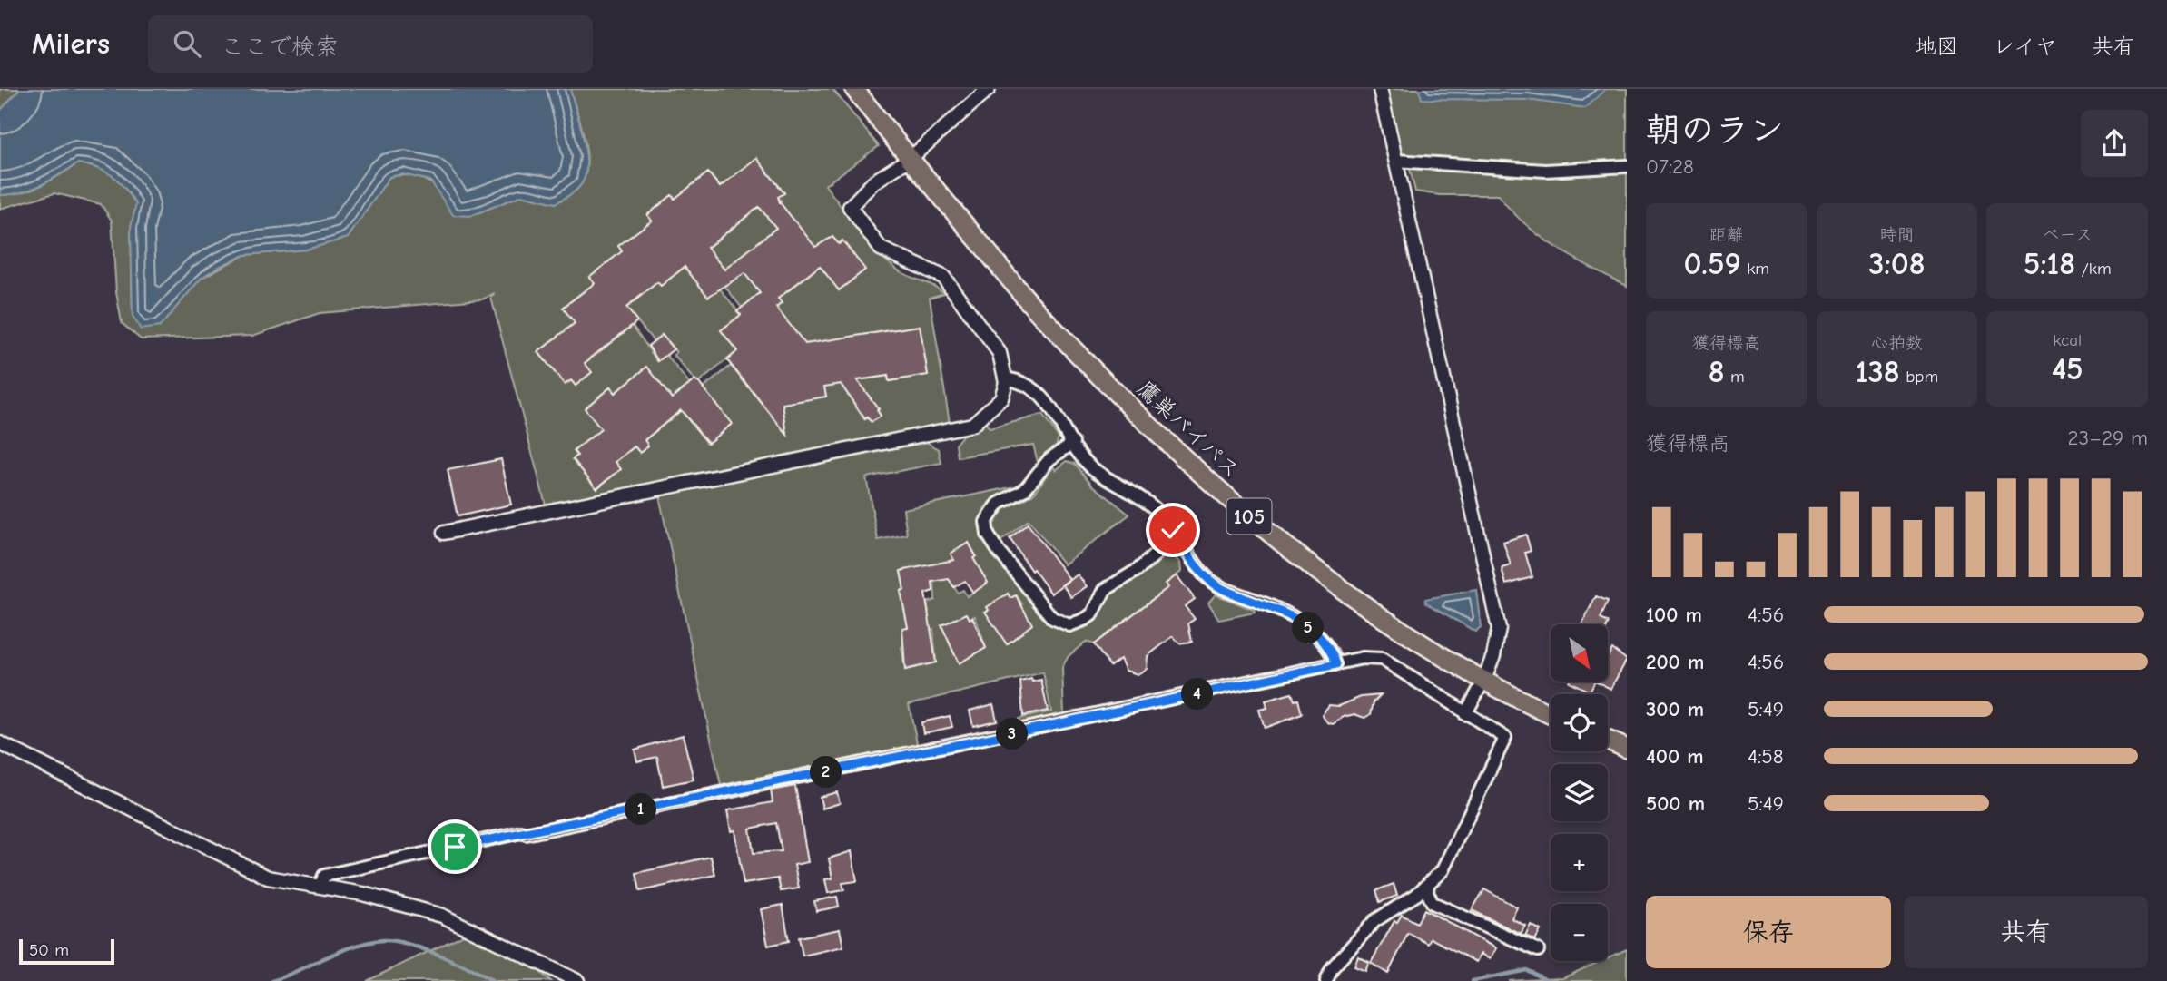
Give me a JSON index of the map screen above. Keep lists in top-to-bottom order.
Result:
{
  "streets": {
    "highway": ["鷹巣バイパス", "105"]
  },
  "scale_bar": "50 m",
  "north": "bottom right",
  "page": {
    "header": "Milers",
    "search": "ここで検索",
    "nav": ["地図", "レイヤ", "共有"],
    "heading": ["朝のラン", "07:28"],
    "stats": [
      ["距離", "0.59 km"],
      ["時間", "3:08"],
      ["ペース", "5:18 /km"],
      ["獲得標高", "8 m"],
      ["心拍数", "138 bpm"],
      ["kcal", "45"]
    ],
    "chart": ["獲得標高", "23–29 m"],
    "list": [
      {
        "name": "100 m",
        "note": "4:56"
      },
      {
        "name": "200 m",
        "note": "4:56"
      },
      {
        "name": "300 m",
        "note": "5:49"
      },
      {
        "name": "400 m",
        "note": "4:58"
      },
      {
        "name": "500 m",
        "note": "5:49"
      }
    ],
    "pins": [
      "5",
      "4",
      "3",
      "2",
      "1"
    ],
    "map_buttons": ["+", "−"],
    "buttons": ["保存", "共有"],
    "scale": "50 m"
  }
}
